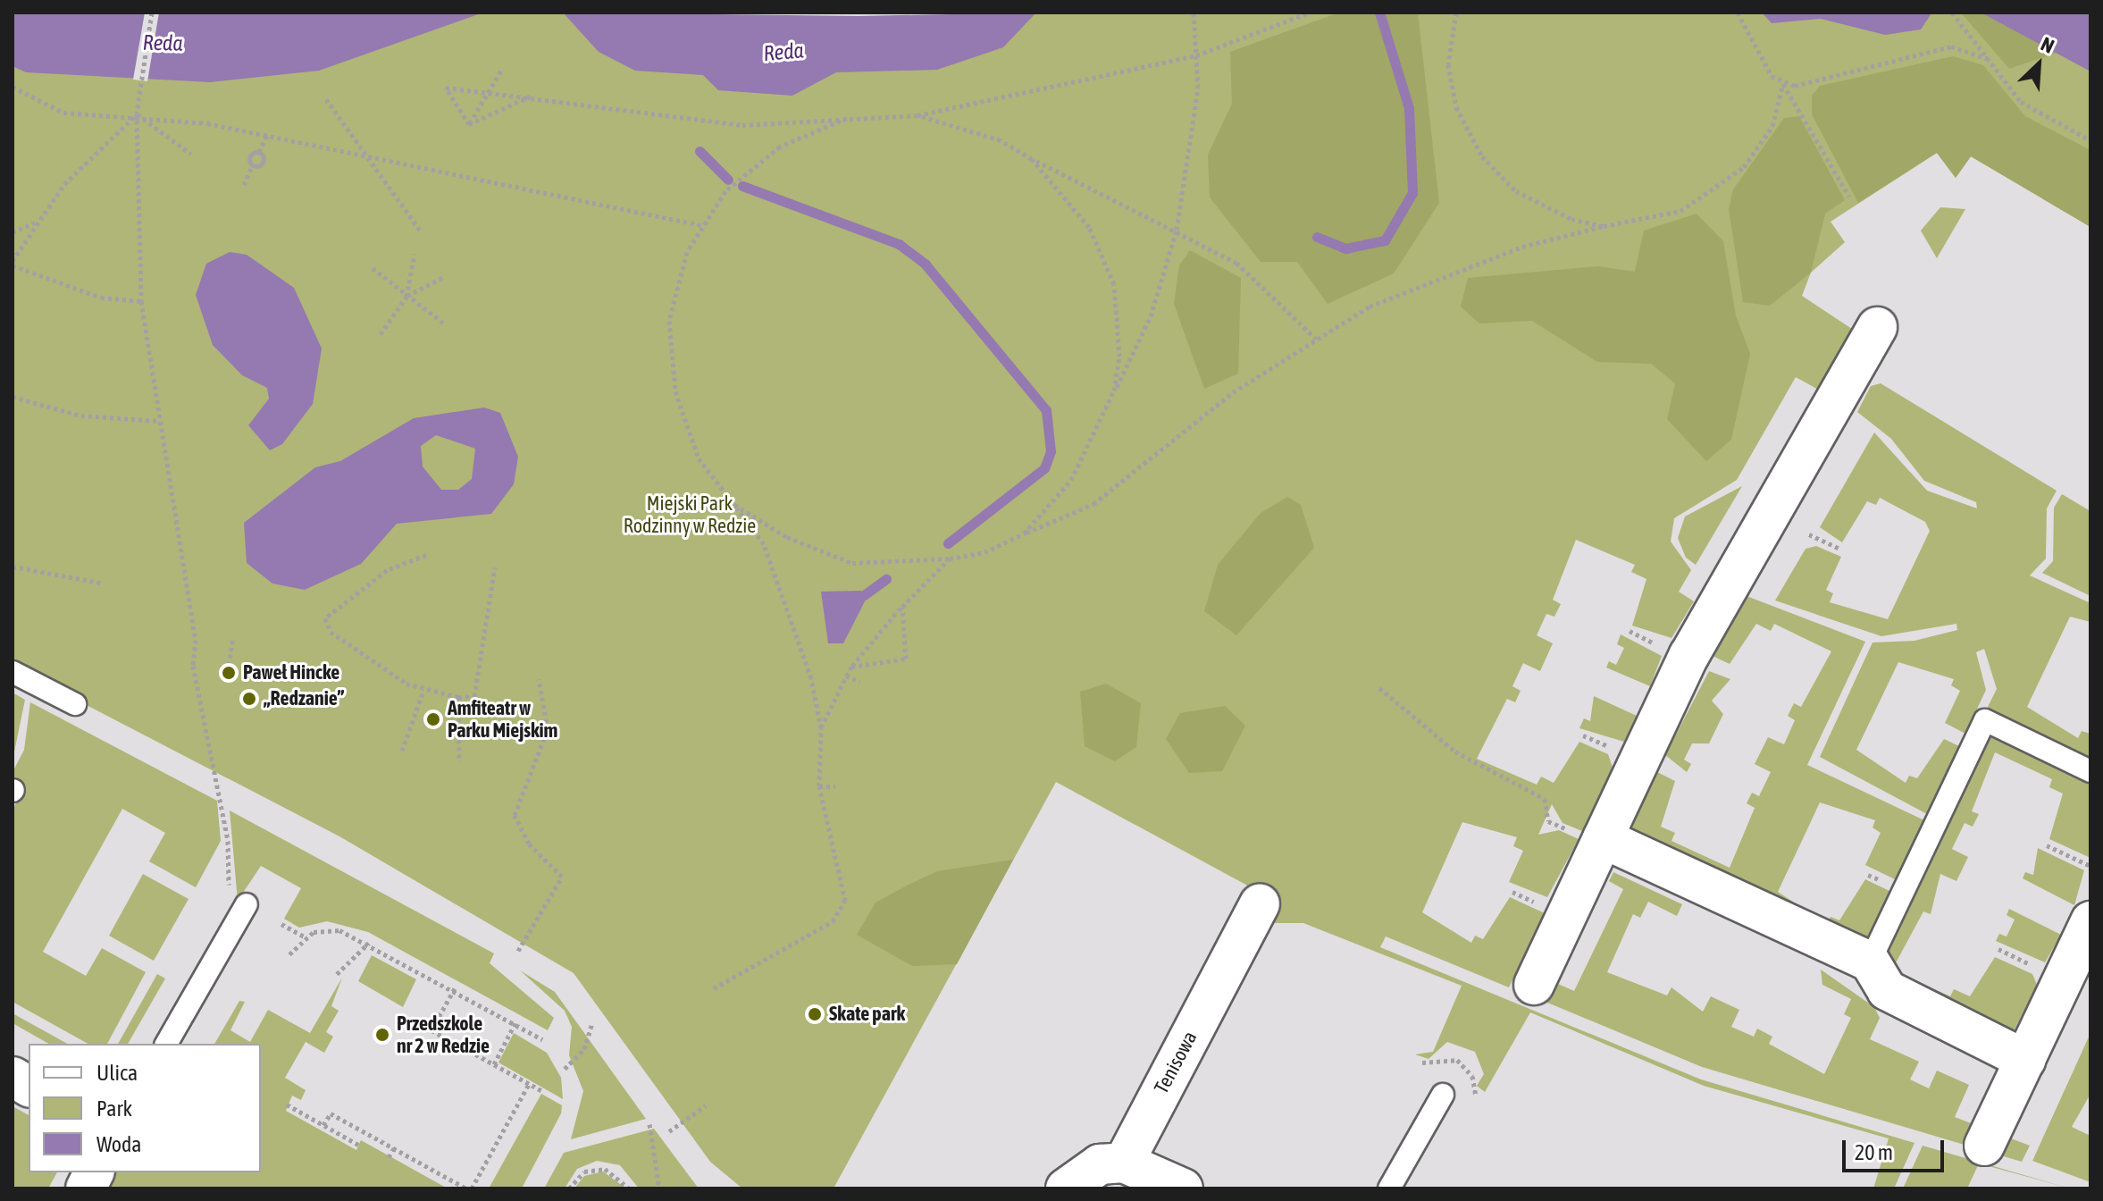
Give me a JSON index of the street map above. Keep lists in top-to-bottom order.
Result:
{
  "streets": {
    "street": ["Tenisowa"]
  },
  "water": ["Reda"],
  "parks": ["Miejski Park Rodzinny w Redzie"],
  "places": [
    "Paweł Hincke",
    "„Redzanie”",
    "Amfiteatr w Parku Miejskim",
    "Skate park",
    "Przedszkole nr 2 w Redzie"
  ],
  "legend": ["Ulica", "Park", "Woda"],
  "scale_bar": "20 m",
  "north": "top right"
}
